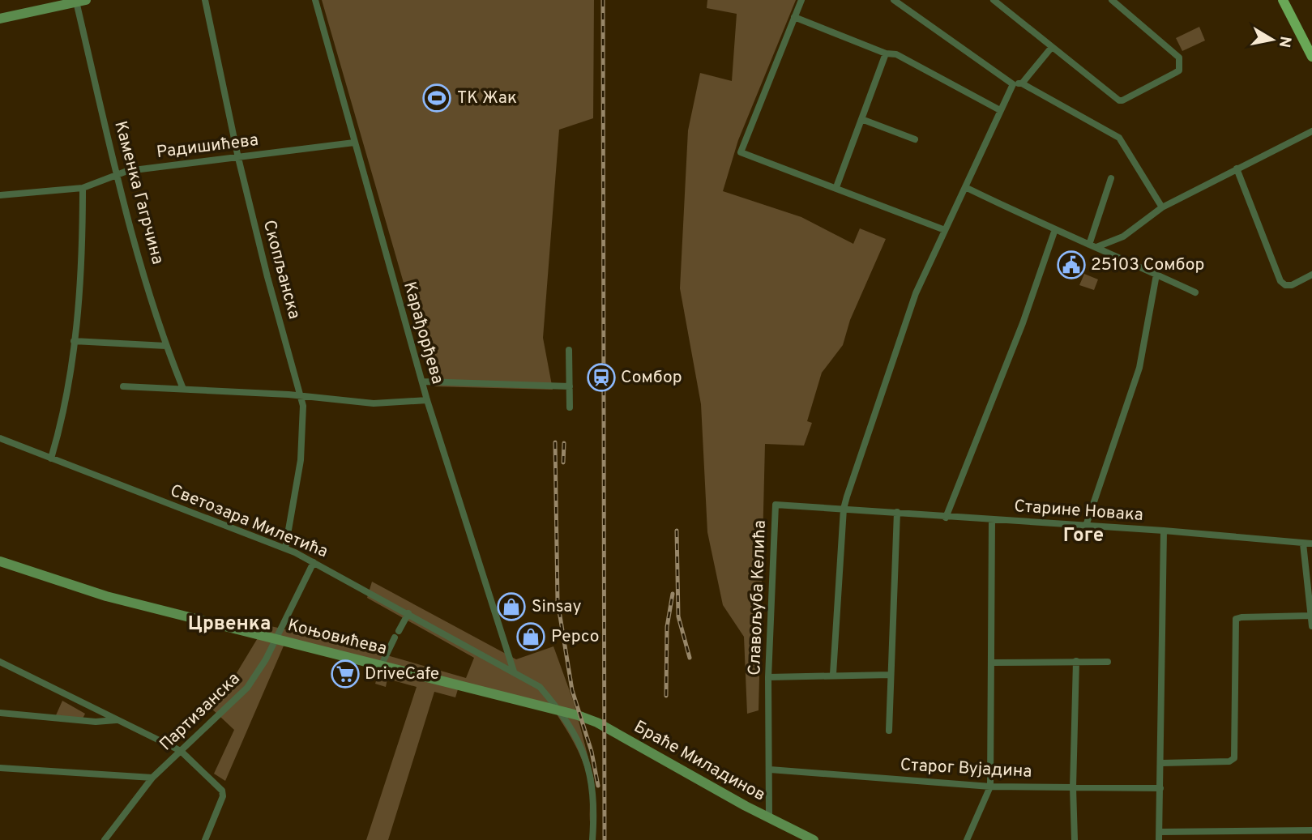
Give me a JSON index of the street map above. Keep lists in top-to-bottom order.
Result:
{
  "streets": {
    "main road": ["Коњовићева", "Браће Миладинов"],
    "street": [
      "Радишићева",
      "Каменка Гагрчина",
      "Скопљанска",
      "Карађорђева",
      "Старине Новака",
      "Светозара Милетића",
      "Славољуба Келића",
      "Партизанска",
      "Старог Вујадина"
    ]
  },
  "crossings": [
    ["Радишићева", "Каменка Гагрчина"],
    ["Радишићева", "Скопљанска"],
    ["Радишићева", "Карађорђева"],
    ["Скопљанска", "Светозара Милетића"],
    ["Карађорђева", "Светозара Милетића"],
    ["Старине Новака", "Славољуба Келића"],
    ["Светозара Милетића", "Коњовићева"],
    ["Светозара Милетића", "Партизанска"],
    ["Светозара Милетића", "Браће Миладинов"],
    ["Славољуба Келића", "Браће Миладинов"],
    ["Славољуба Келића", "Старог Вујадина"],
    ["Коњовићева", "Партизанска"],
    ["Коњовићева", "Браће Миладинов"]
  ],
  "districts": ["Гоге", "Црвенка"],
  "places": {
    "sports": ["ТК Жак"],
    "public building": ["25103 Сомбор"],
    "station": ["Сомбор"],
    "shop": ["Sinsay", "Pepco"],
    "supermarket": ["DriveCafe"]
  },
  "north": "right"
}
